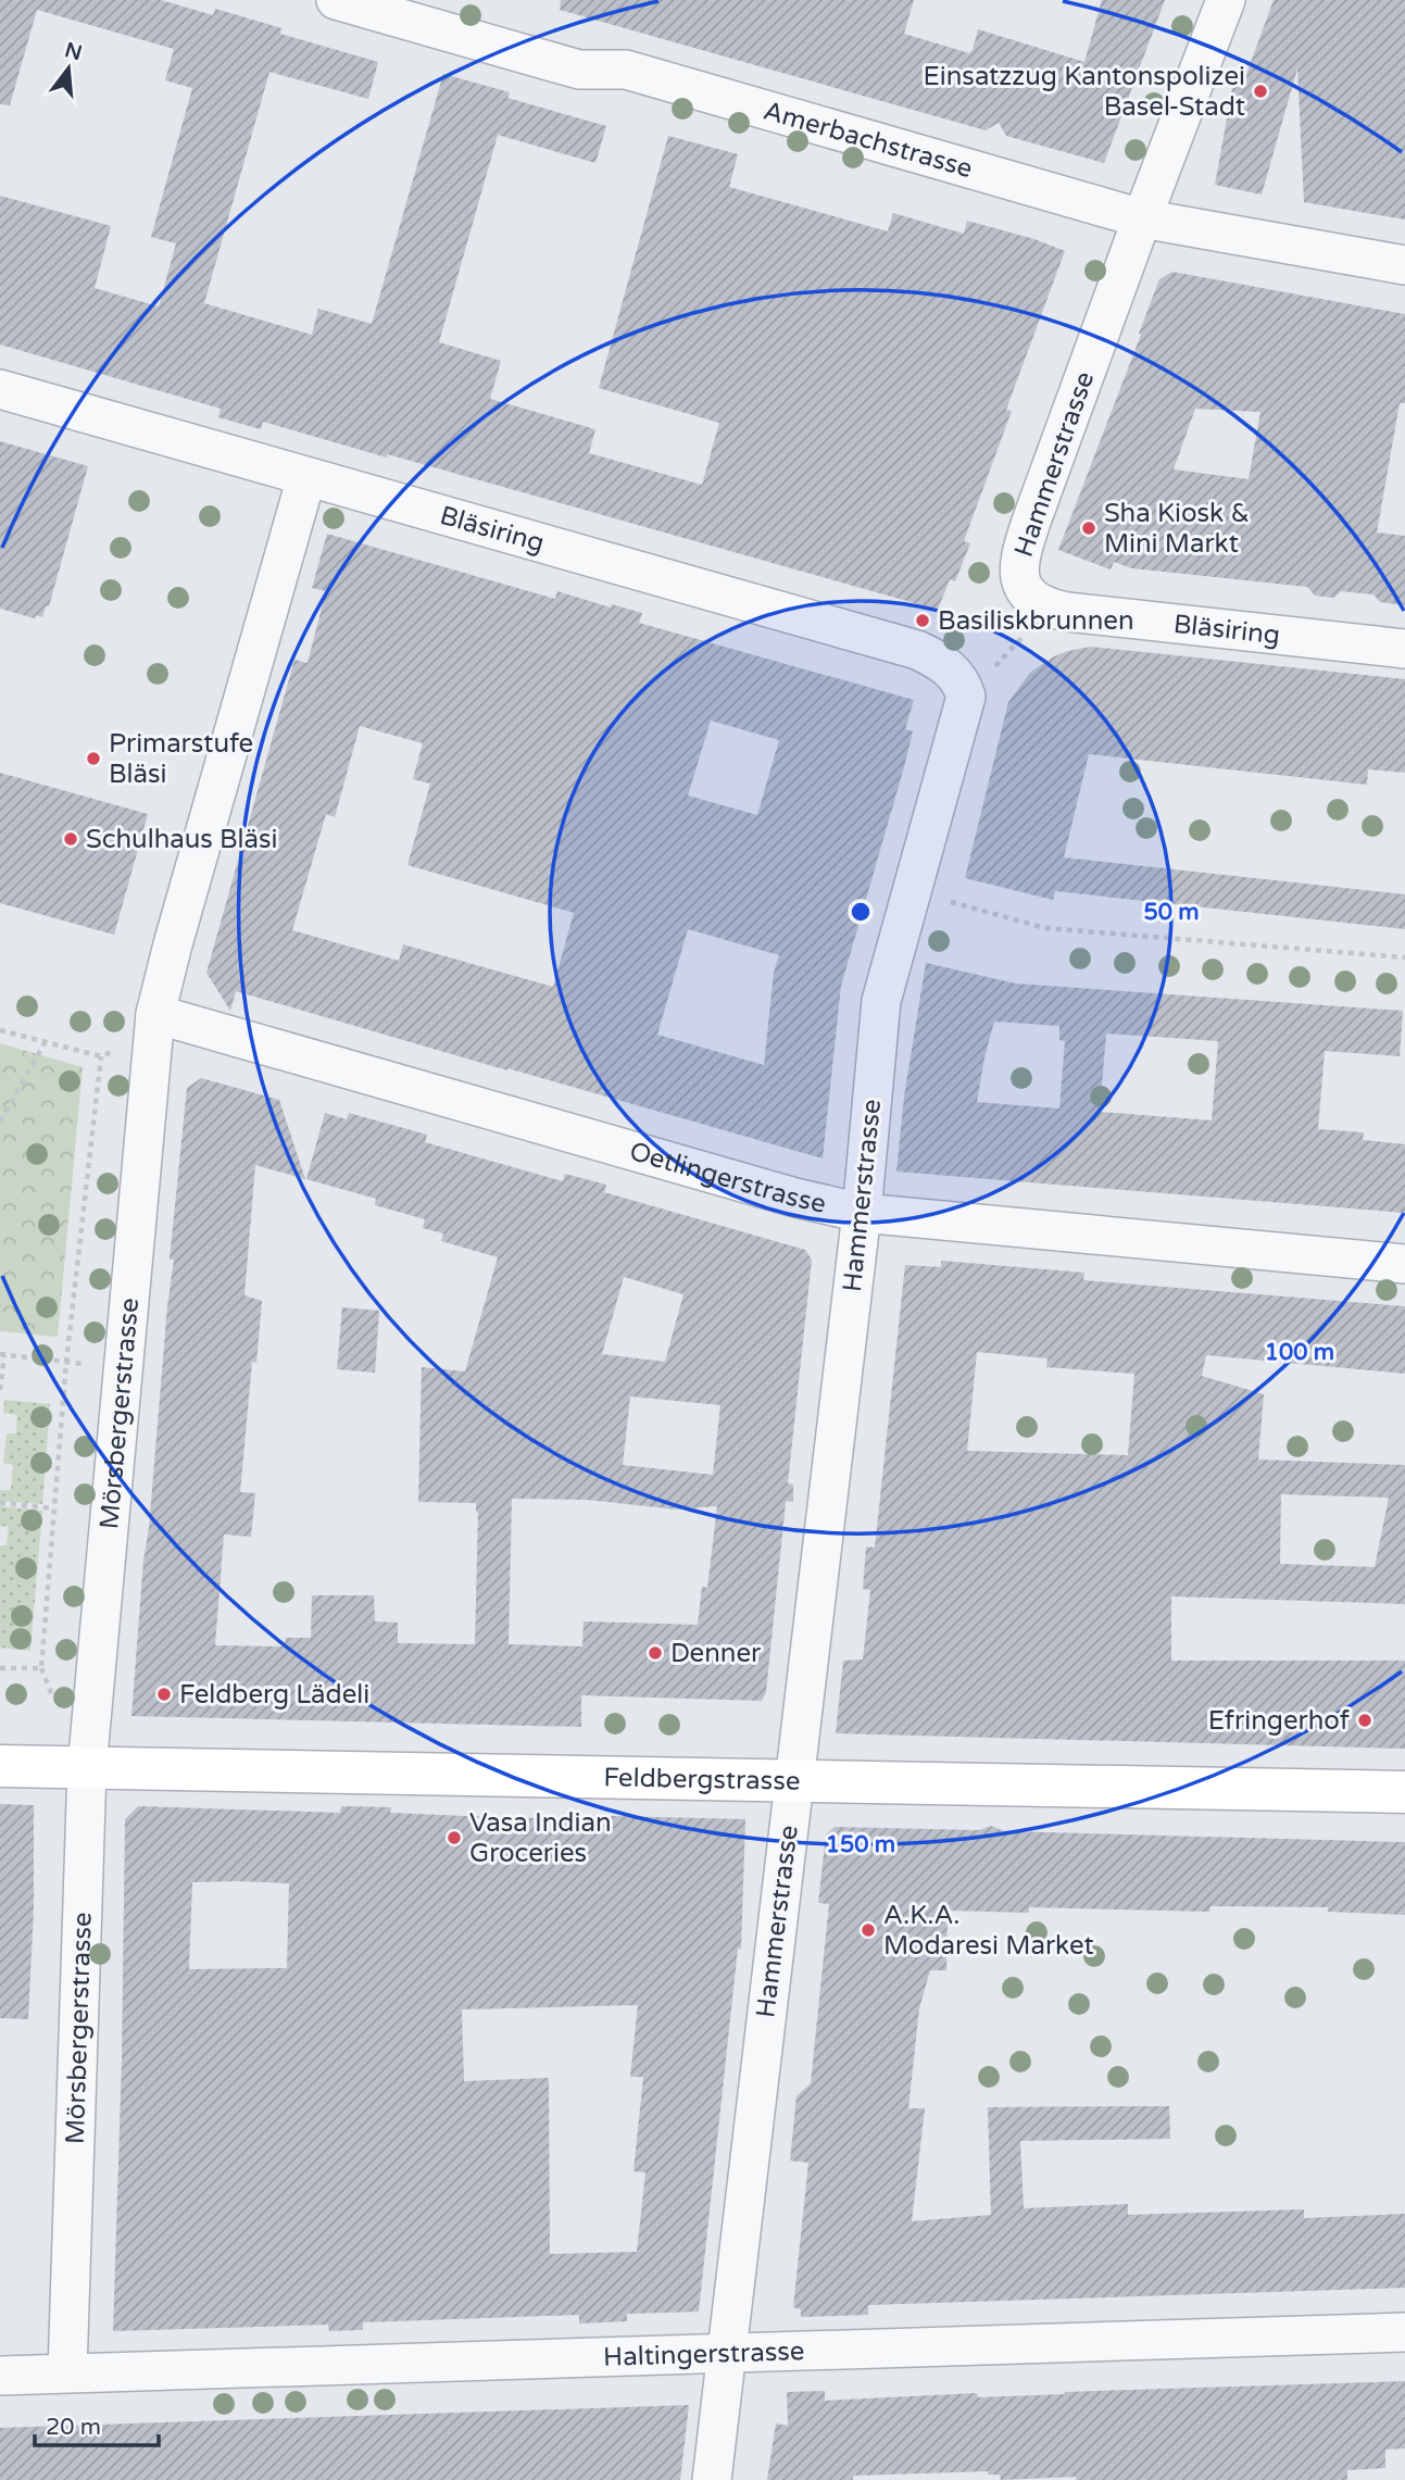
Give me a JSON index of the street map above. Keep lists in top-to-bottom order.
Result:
{
  "streets": {
    "main road": ["Feldbergstrasse"],
    "street": [
      "Amerbachstrasse",
      "Hammerstrasse",
      "Bläsiring",
      "Oetlingerstrasse",
      "Mörsbergerstrasse",
      "Haltingerstrasse"
    ]
  },
  "crossings": [
    ["Amerbachstrasse", "Hammerstrasse"],
    ["Hammerstrasse", "Bläsiring"],
    ["Hammerstrasse", "Oetlingerstrasse"],
    ["Hammerstrasse", "Feldbergstrasse"],
    ["Hammerstrasse", "Haltingerstrasse"],
    ["Bläsiring", "Mörsbergerstrasse"],
    ["Oetlingerstrasse", "Mörsbergerstrasse"],
    ["Mörsbergerstrasse", "Feldbergstrasse"],
    ["Mörsbergerstrasse", "Haltingerstrasse"]
  ],
  "places": [
    "Einsatzzug Kantonspolizei Basel-Stadt",
    "Sha Kiosk & Mini Markt",
    "Basiliskbrunnen",
    "Primarstufe Bläsi",
    "Schulhaus Bläsi",
    "Denner",
    "Feldberg Lädeli",
    "Efringerhof",
    "Vasa Indian Groceries",
    "A.K.A. Modaresi Market"
  ],
  "scale_bar": "20 m",
  "north": "top",
  "rings": ["50 m", "100 m", "150 m"]
}
